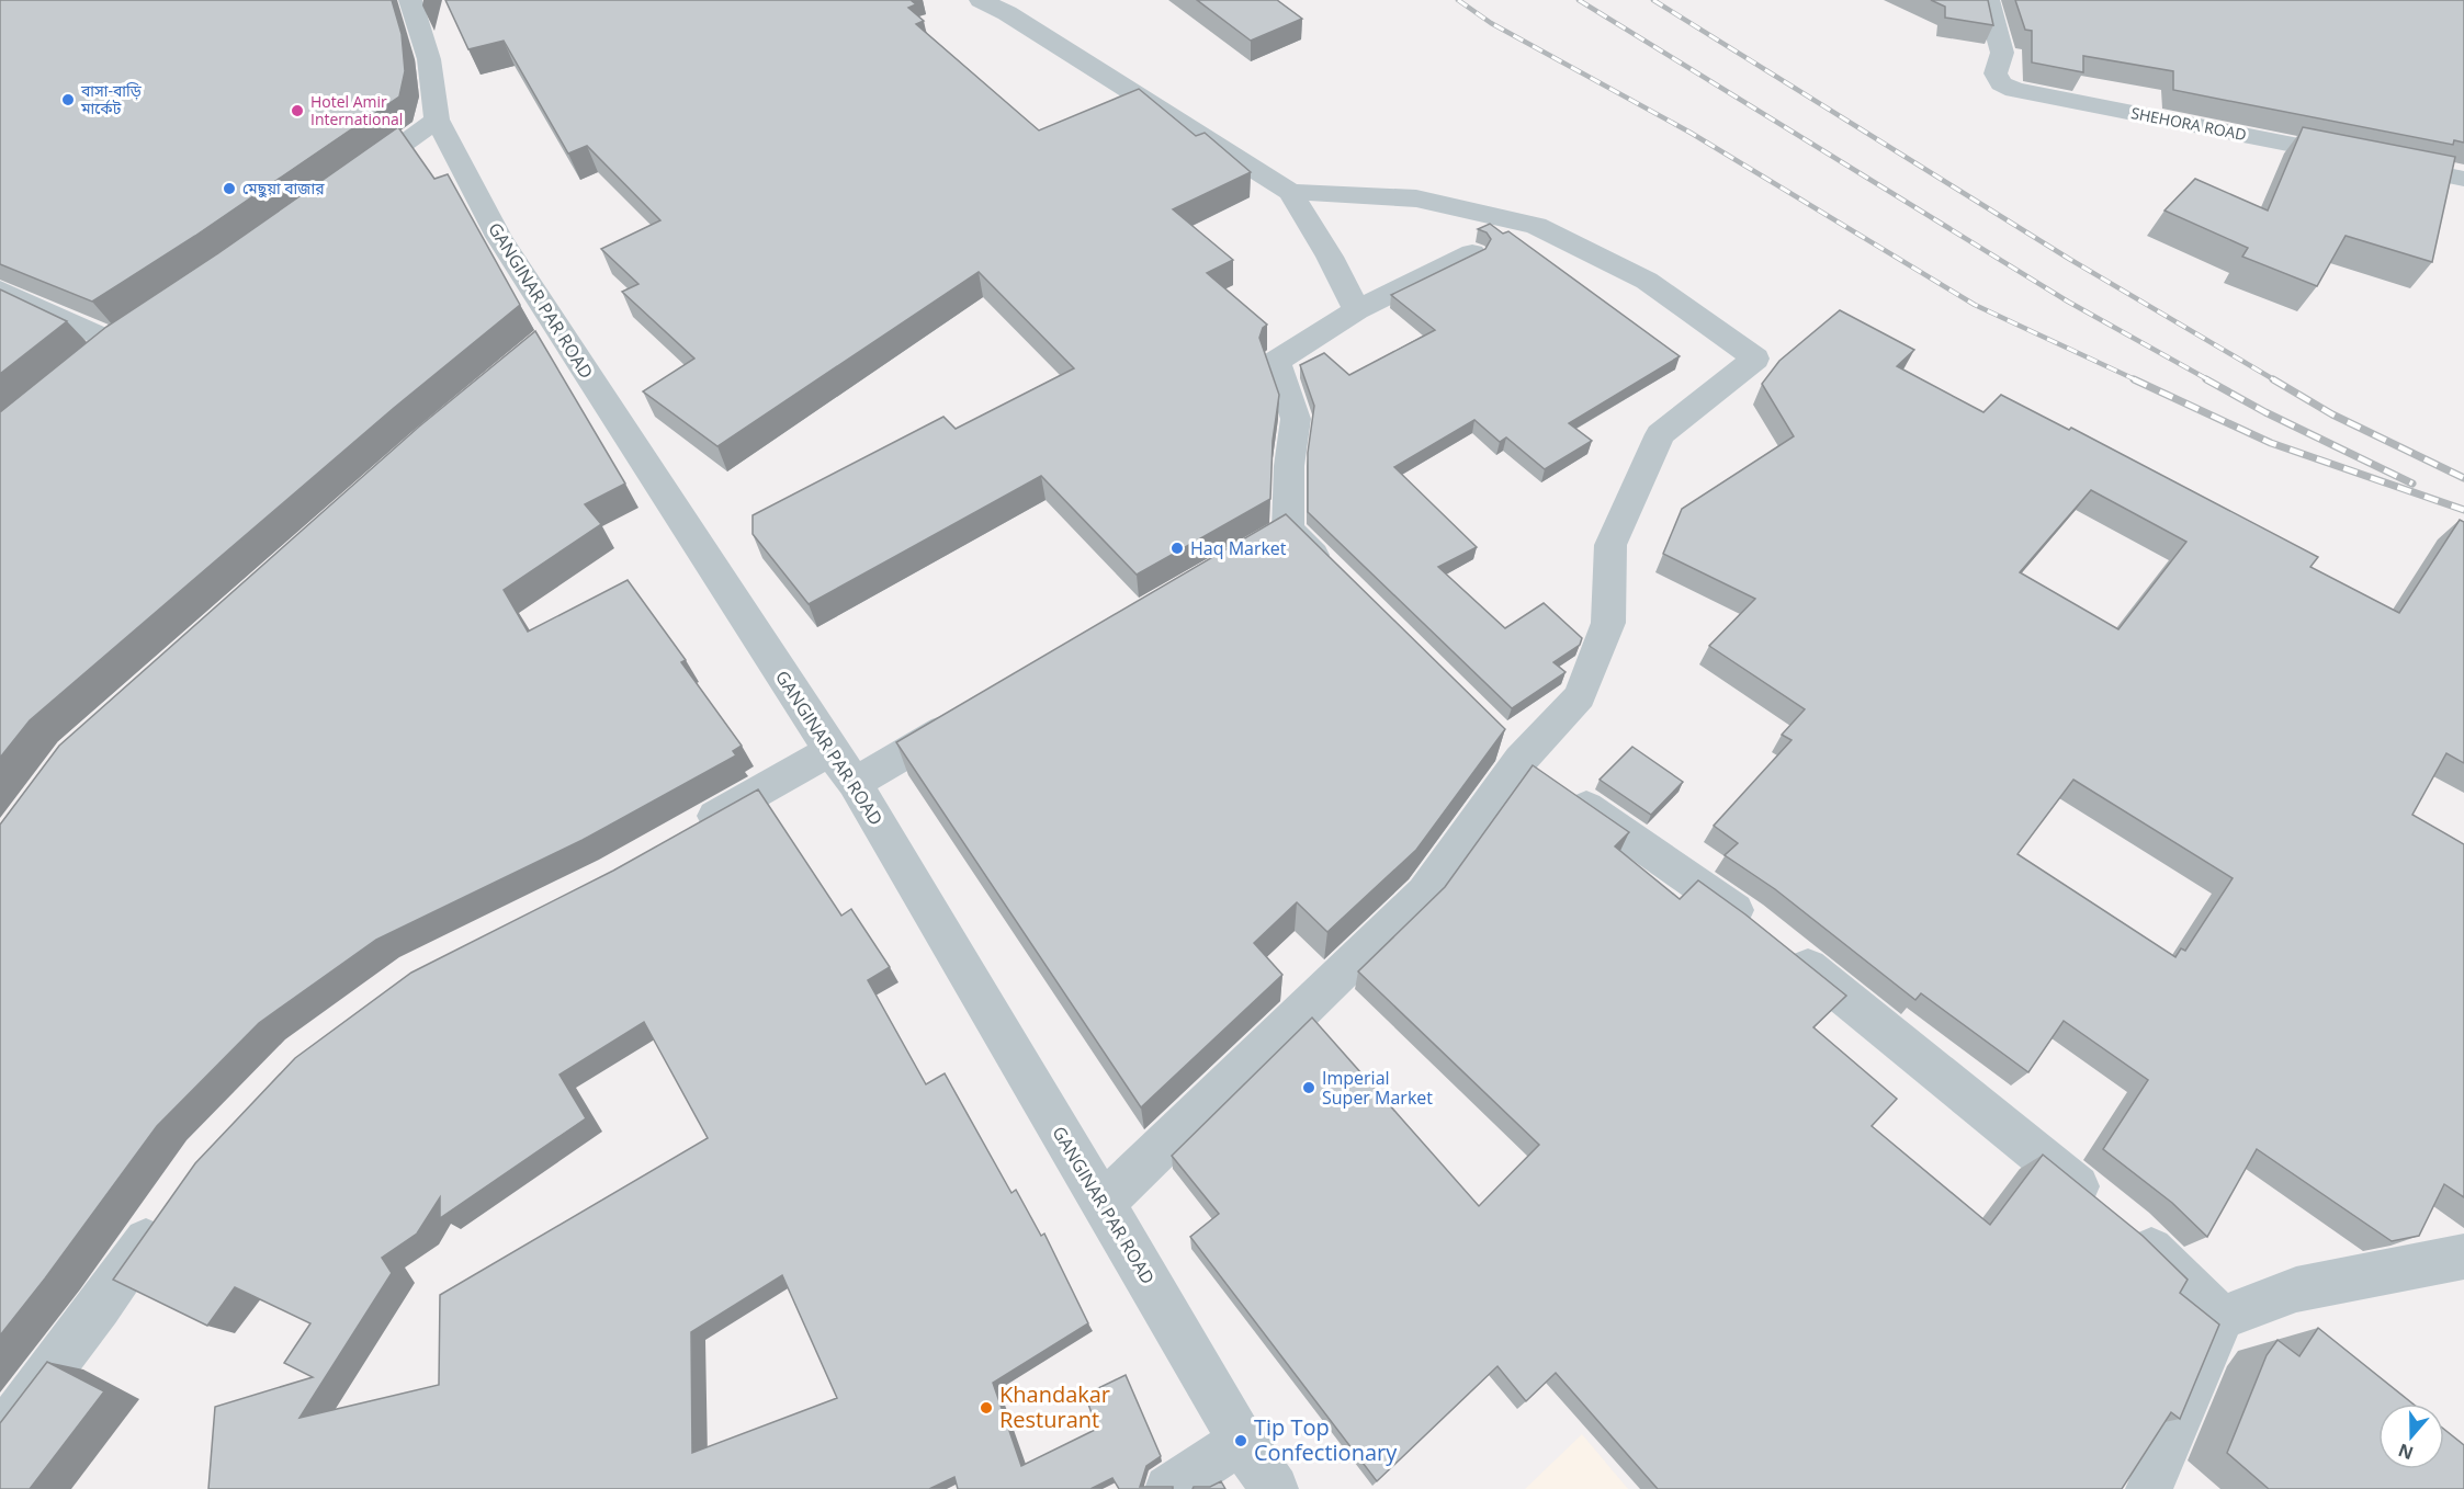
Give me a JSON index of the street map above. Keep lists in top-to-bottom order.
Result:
{
  "streets": {
    "street": ["SHEHORA ROAD", "GANGINAR PAR ROAD"]
  },
  "places": [
    "বাসা-বাড়ি মার্কেট",
    "Hotel Amir International",
    "মেছুয়া বাজার",
    "Haq Market",
    "Imperial Super Market",
    "Khandakar Resturant",
    "Tip Top Confectionary"
  ],
  "north": "bottom"
}
